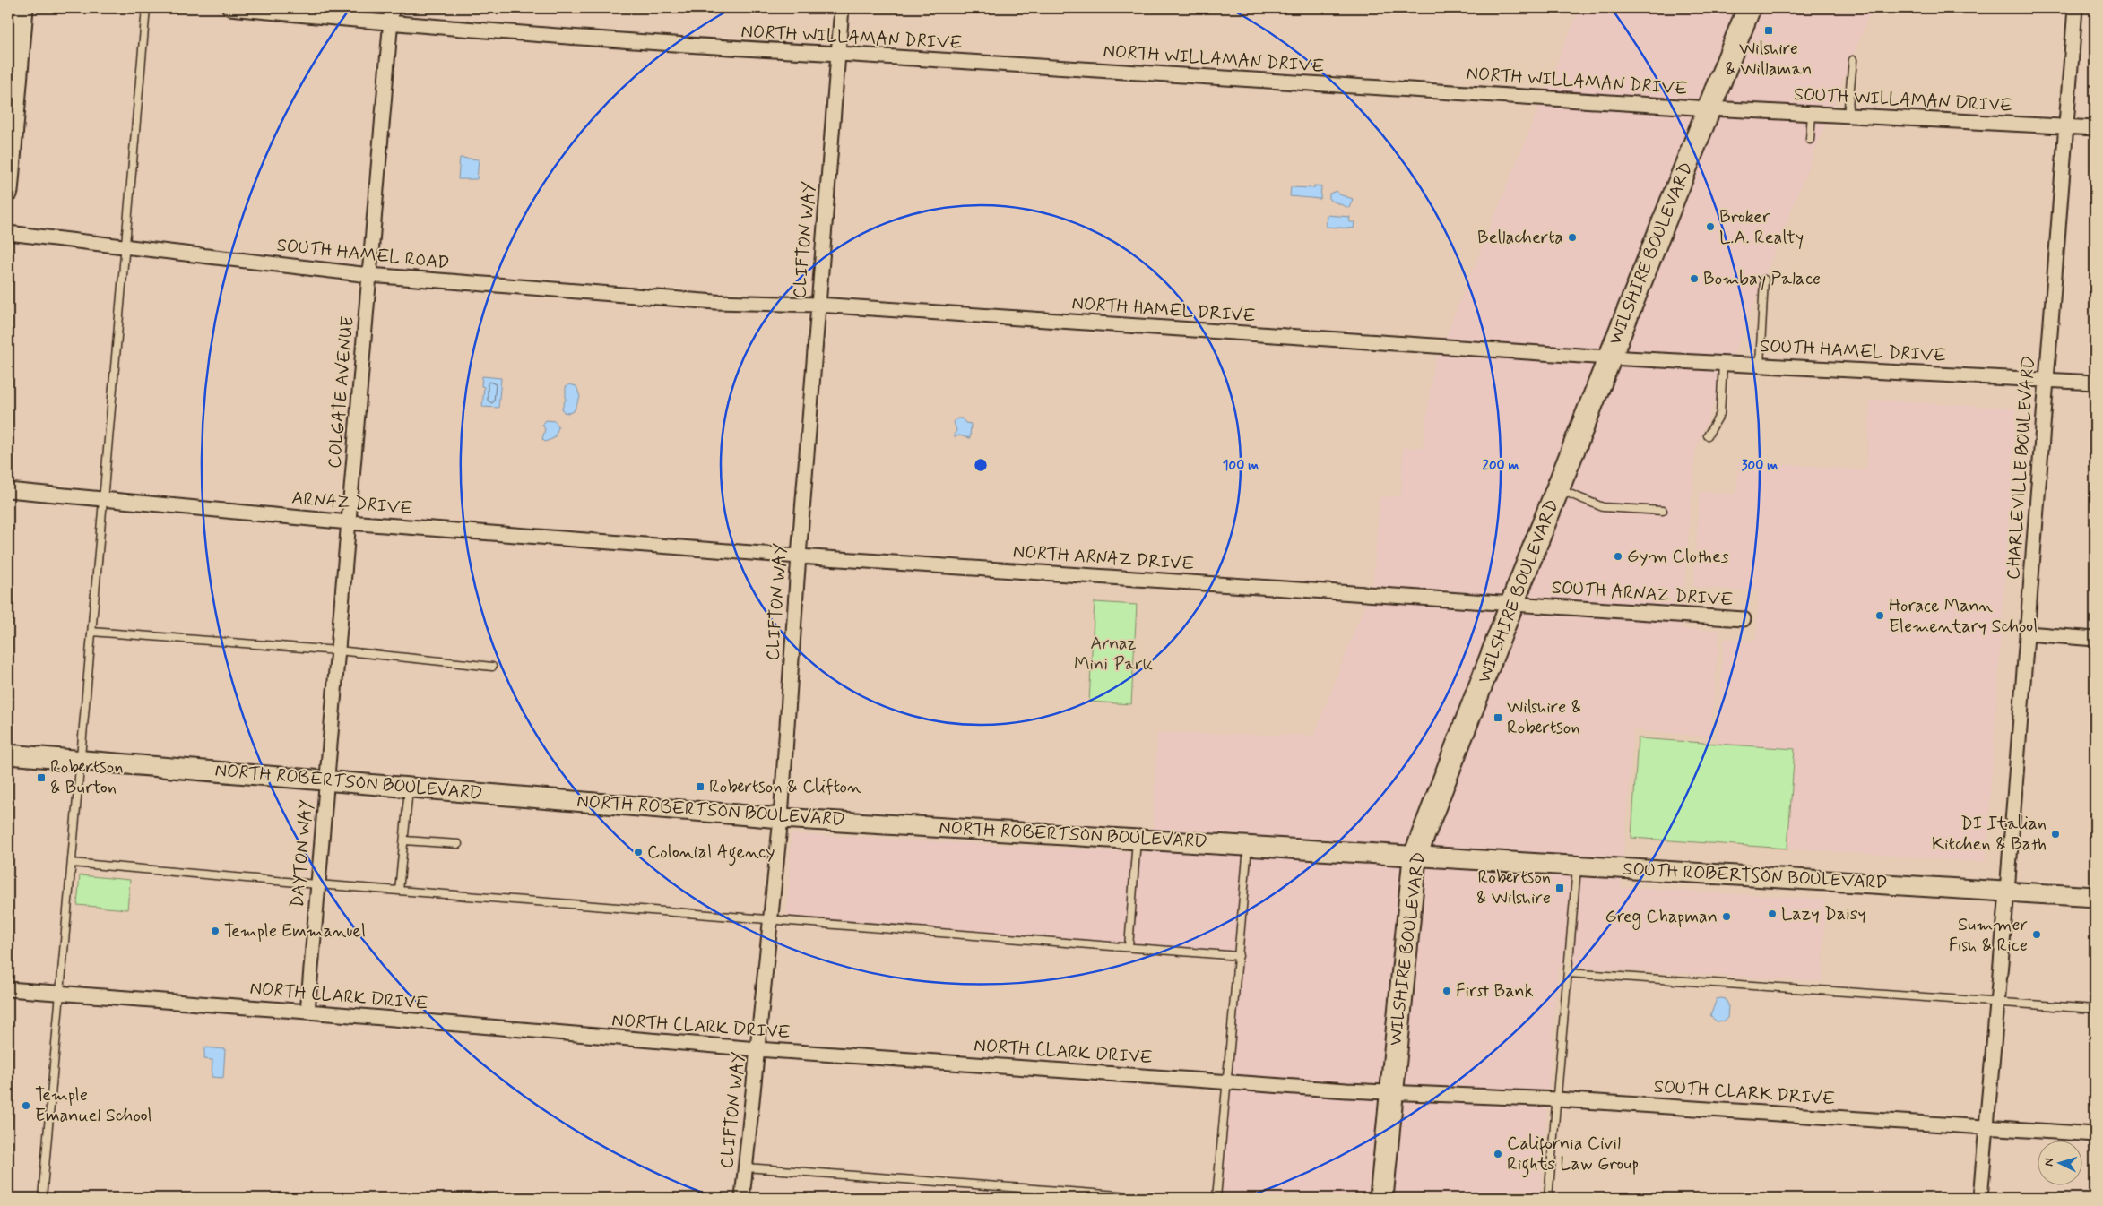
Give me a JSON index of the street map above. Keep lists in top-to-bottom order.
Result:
{
  "streets": {
    "main road": ["WILSHIRE BOULEVARD", "NORTH ROBERTSON BOULEVARD", "SOUTH ROBERTSON BOULEVARD"],
    "street": [
      "NORTH WILLAMAN DRIVE",
      "SOUTH WILLAMAN DRIVE",
      "CLIFTON WAY",
      "SOUTH HAMEL ROAD",
      "NORTH HAMEL DRIVE",
      "SOUTH HAMEL DRIVE",
      "COLGATE AVENUE",
      "CHARLEVILLE BOULEVARD",
      "ARNAZ DRIVE",
      "NORTH ARNAZ DRIVE",
      "SOUTH ARNAZ DRIVE",
      "DAYTON WAY",
      "NORTH CLARK DRIVE",
      "SOUTH CLARK DRIVE"
    ]
  },
  "crossings": [
    ["NORTH WILLAMAN DRIVE", "SOUTH WILLAMAN DRIVE"],
    ["NORTH WILLAMAN DRIVE", "CLIFTON WAY"],
    ["NORTH WILLAMAN DRIVE", "WILSHIRE BOULEVARD"],
    ["NORTH WILLAMAN DRIVE", "COLGATE AVENUE"],
    ["SOUTH WILLAMAN DRIVE", "WILSHIRE BOULEVARD"],
    ["SOUTH WILLAMAN DRIVE", "CHARLEVILLE BOULEVARD"],
    ["CLIFTON WAY", "NORTH HAMEL DRIVE"],
    ["CLIFTON WAY", "NORTH ARNAZ DRIVE"],
    ["CLIFTON WAY", "NORTH ROBERTSON BOULEVARD"],
    ["CLIFTON WAY", "NORTH CLARK DRIVE"],
    ["WILSHIRE BOULEVARD", "NORTH HAMEL DRIVE"],
    ["WILSHIRE BOULEVARD", "SOUTH HAMEL DRIVE"],
    ["WILSHIRE BOULEVARD", "NORTH ARNAZ DRIVE"],
    ["WILSHIRE BOULEVARD", "SOUTH ARNAZ DRIVE"],
    ["WILSHIRE BOULEVARD", "NORTH ROBERTSON BOULEVARD"],
    ["WILSHIRE BOULEVARD", "SOUTH ROBERTSON BOULEVARD"],
    ["WILSHIRE BOULEVARD", "NORTH CLARK DRIVE"],
    ["WILSHIRE BOULEVARD", "SOUTH CLARK DRIVE"],
    ["SOUTH HAMEL ROAD", "NORTH HAMEL DRIVE"],
    ["SOUTH HAMEL ROAD", "COLGATE AVENUE"],
    ["NORTH HAMEL DRIVE", "SOUTH HAMEL DRIVE"],
    ["SOUTH HAMEL DRIVE", "CHARLEVILLE BOULEVARD"],
    ["COLGATE AVENUE", "ARNAZ DRIVE"],
    ["COLGATE AVENUE", "NORTH ROBERTSON BOULEVARD"],
    ["COLGATE AVENUE", "DAYTON WAY"],
    ["CHARLEVILLE BOULEVARD", "SOUTH ROBERTSON BOULEVARD"],
    ["CHARLEVILLE BOULEVARD", "SOUTH CLARK DRIVE"],
    ["ARNAZ DRIVE", "NORTH ARNAZ DRIVE"],
    ["NORTH ARNAZ DRIVE", "SOUTH ARNAZ DRIVE"],
    ["NORTH ROBERTSON BOULEVARD", "DAYTON WAY"],
    ["NORTH ROBERTSON BOULEVARD", "SOUTH ROBERTSON BOULEVARD"],
    ["DAYTON WAY", "NORTH CLARK DRIVE"],
    ["NORTH CLARK DRIVE", "SOUTH CLARK DRIVE"]
  ],
  "parks": ["Arnaz Mini Park"],
  "places": {
    "transit": [
      "Wilshire & Willaman",
      "Wilshire & Robertson",
      "Robertson & Burton",
      "Robertson & Clifton",
      "Robertson & Wilshire"
    ],
    "other": [
      "Broker L.A. Realty",
      "Bellacherta",
      "Bombay Palace",
      "Gym Clothes",
      "Horace Mann Elementary School",
      "DI Italian Kitchen & Bath",
      "Colonial Agency",
      "Lazy Daisy",
      "Greg Chapman",
      "Temple Emmanuel",
      "Summer Fish & Rice",
      "First Bank",
      "Temple Emanuel School",
      "California Civil Rights Law Group"
    ]
  },
  "north": "left",
  "rings": ["100 m", "200 m", "300 m"]
}
